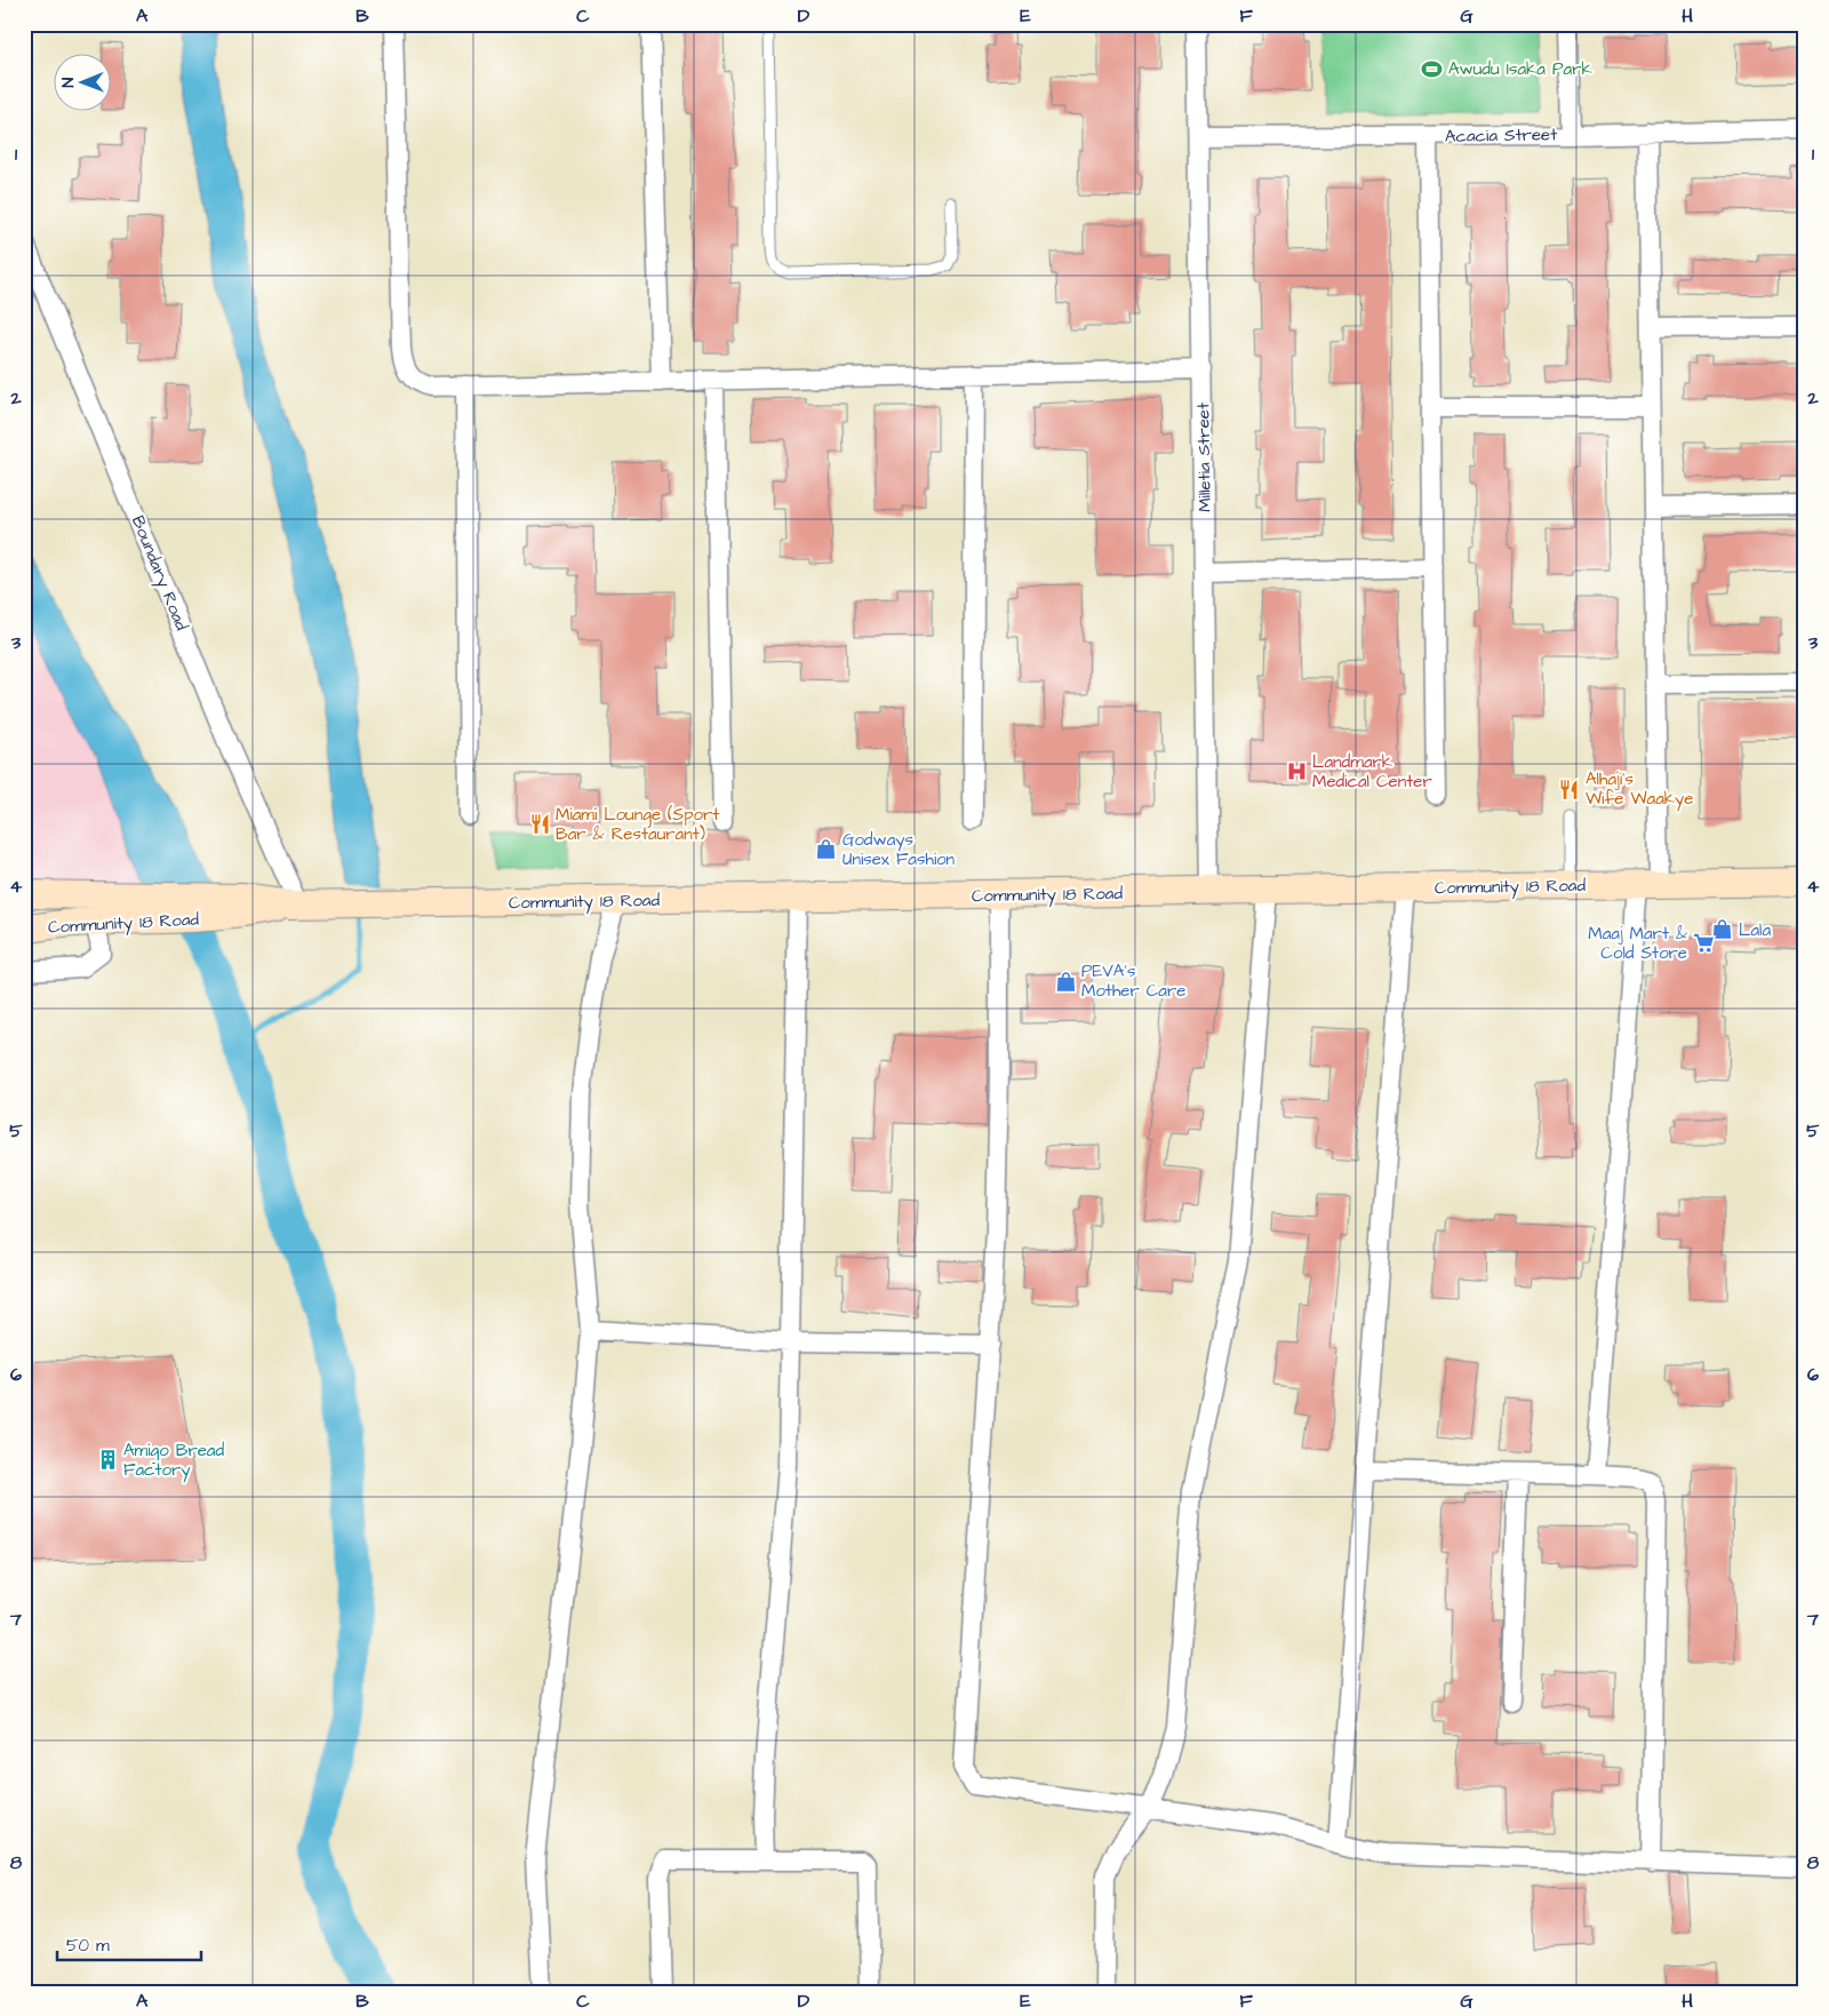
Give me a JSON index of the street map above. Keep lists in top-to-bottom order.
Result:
{
  "streets": {
    "main road": ["Community 18 Road"],
    "street": ["Acacia Street", "Milletia Street", "Boundary Road"]
  },
  "crossings": [
    ["Acacia Street", "Milletia Street"],
    ["Milletia Street", "Community 18 Road"],
    ["Boundary Road", "Community 18 Road"]
  ],
  "places": {
    "sports": ["Awudu Isaka Park"],
    "hospital": ["Landmark Medical Center"],
    "restaurant": ["Alhaji’s Wife Waakye", "Miami Lounge (Sport Bar & Restaurant)"],
    "shop": ["Godways Unisex Fashion", "Lala", "PEVA’s Mother Care"],
    "supermarket": ["Maaj Mart & Cold Store"],
    "building": ["Amigo Bread Factory"]
  },
  "scale_bar": "50 m",
  "north": "left",
  "grid": {
    "columns": [
      "A",
      "B",
      "C",
      "D",
      "E",
      "F",
      "G",
      "H"
    ],
    "rows": [
      "1",
      "2",
      "3",
      "4",
      "5",
      "6",
      "7",
      "8"
    ]
  }
}
